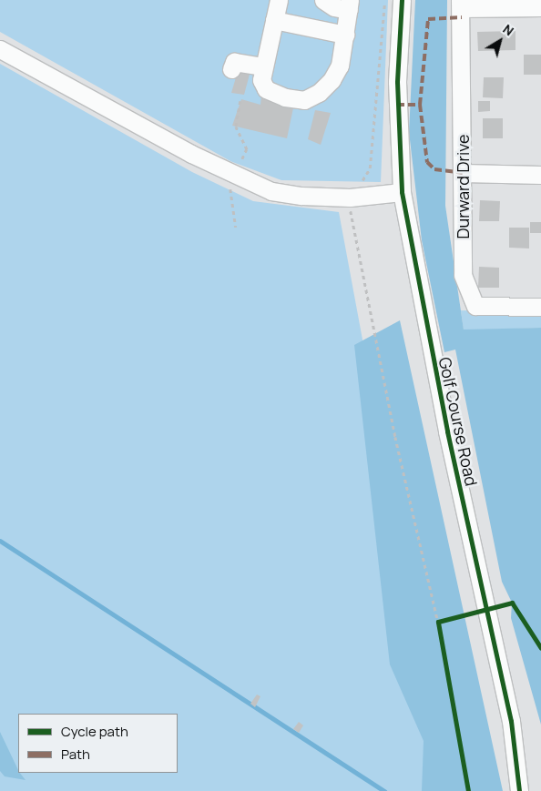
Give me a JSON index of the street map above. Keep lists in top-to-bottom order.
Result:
{
  "streets": {
    "street": ["Durward Drive", "Golf Course Road"]
  },
  "legend": ["Cycle path", "Path"],
  "north": "top right"
}
